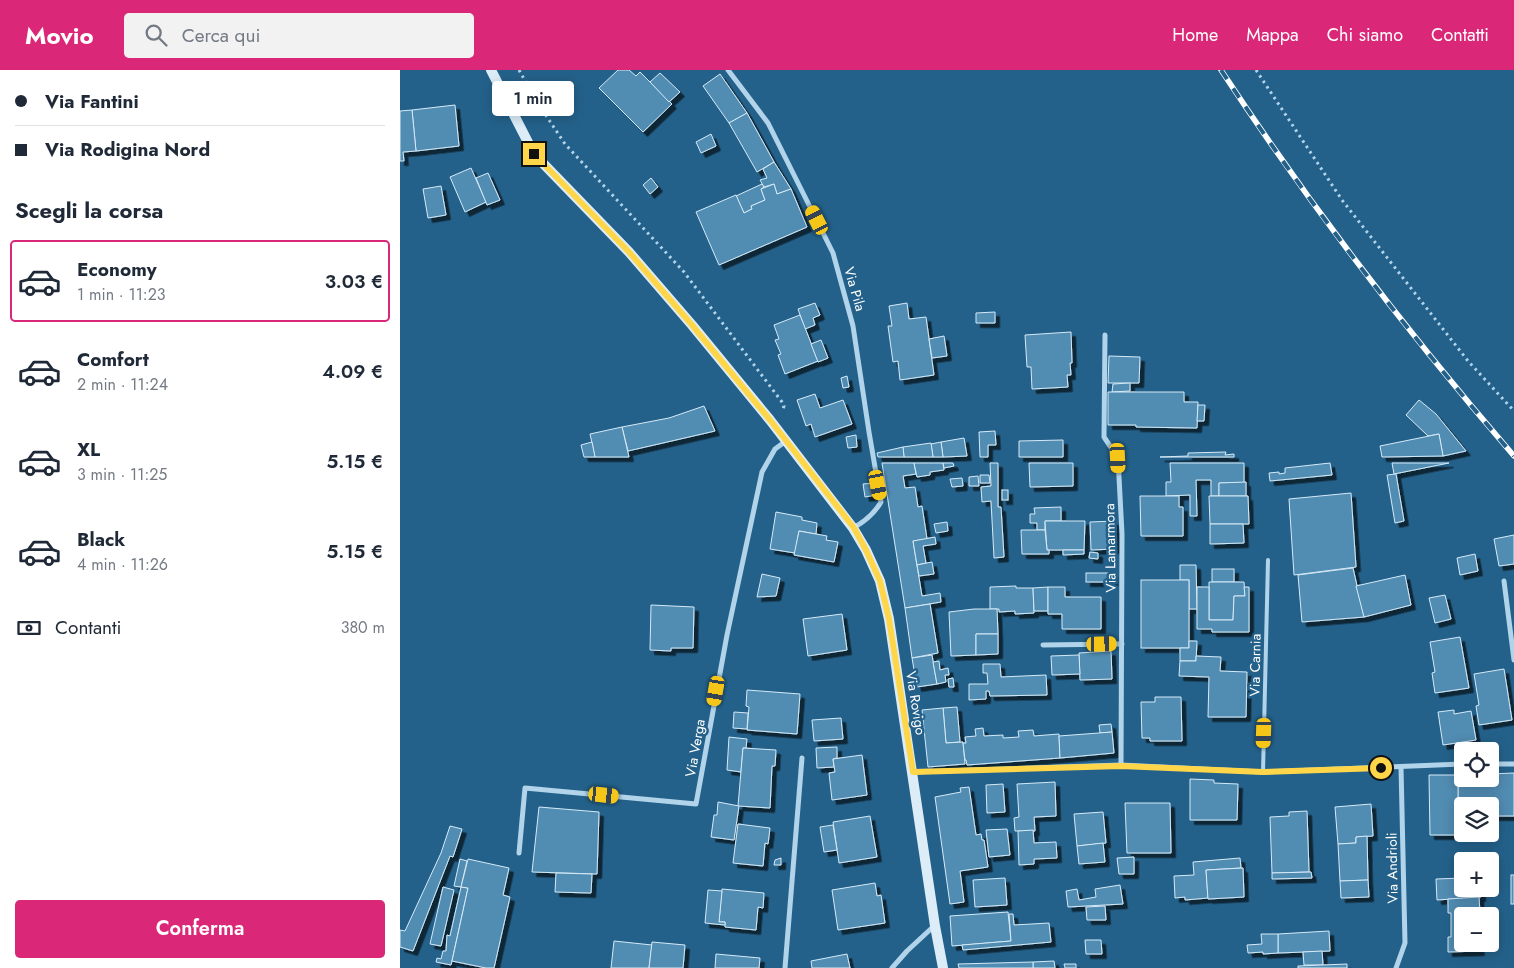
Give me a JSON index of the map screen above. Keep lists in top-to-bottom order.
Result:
{
  "streets": {
    "main road": ["Via Rovigo"],
    "street": [
      "Via Pila",
      "Via Lamarmora",
      "Via Verga",
      "Via Andrioli"
    ],
    "lane": ["Via Carnia"]
  },
  "crossings": [
    ["Via Pila", "Via Rovigo"],
    ["Via Rovigo", "Via Verga"]
  ],
  "page": {
    "header": "Movio",
    "search": "Cerca qui",
    "nav": [
      "Home",
      "Mappa",
      "Chi siamo",
      "Contatti"
    ],
    "banner": ["Via Fantini", "Via Rodigina Nord"],
    "bubble": "1 min",
    "heading": "Scegli la corsa",
    "list": [
      {
        "name": "Economy",
        "note": "1 min · 11:23",
        "value": "3.03 €"
      },
      {
        "name": "Comfort",
        "note": "2 min · 11:24",
        "value": "4.09 €"
      },
      {
        "name": "XL",
        "note": "3 min · 11:25",
        "value": "5.15 €"
      },
      {
        "name": "Black",
        "note": "4 min · 11:26",
        "value": "5.15 €"
      }
    ],
    "pay": ["Contanti", "380 m"],
    "map_buttons": ["+", "−"],
    "buttons": "Conferma"
  }
}
